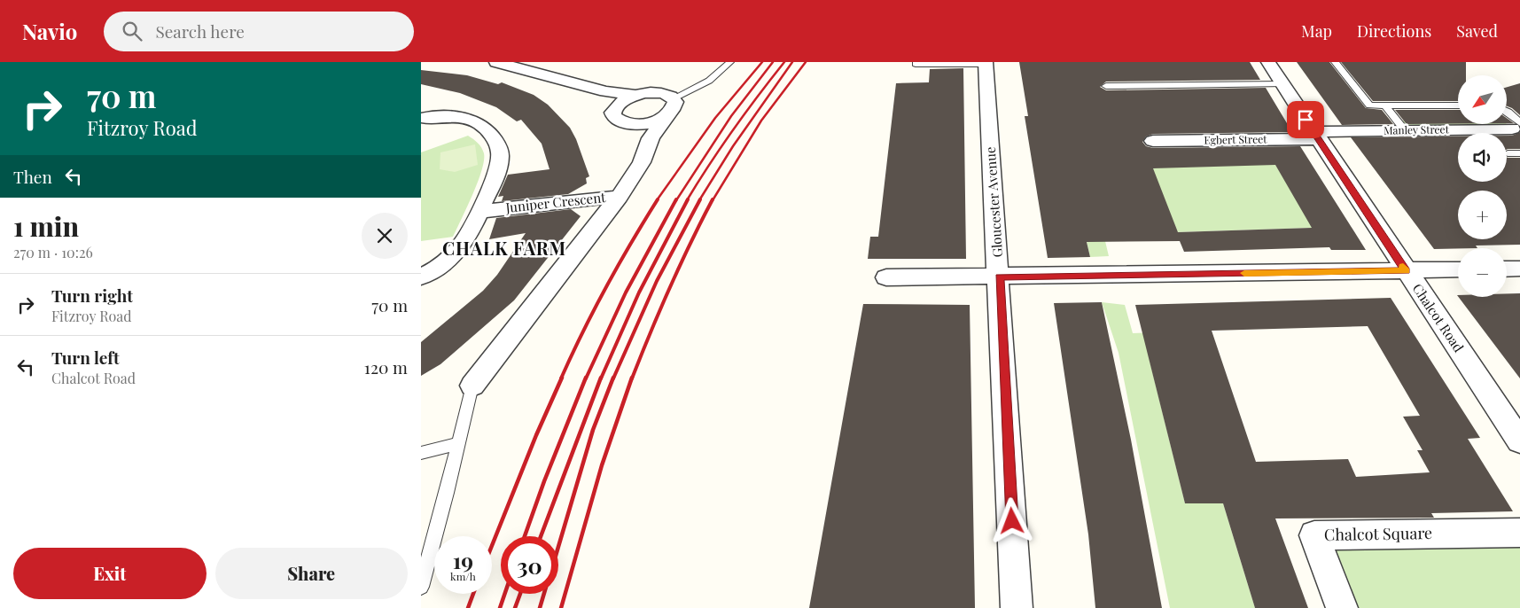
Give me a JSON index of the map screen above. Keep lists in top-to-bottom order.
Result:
{
  "streets": {
    "street": [
      "Manley Street",
      "Egbert Street",
      "Gloucester Avenue",
      "Juniper Crescent",
      "Chalcot Road",
      "Chalcot Square"
    ]
  },
  "crossings": [
    ["Manley Street", "Egbert Street"],
    ["Manley Street", "Chalcot Road"],
    ["Egbert Street", "Chalcot Road"]
  ],
  "districts": ["CHALK FARM"],
  "north": "bottom left",
  "page": {
    "header": "Navio",
    "search": "Search here",
    "nav": ["Map", "Directions", "Saved"],
    "turn": ["70 m", "Fitzroy Road"],
    "map_buttons": ["+", "−"],
    "then": "Then",
    "heading": ["1 min", "270 m · 10:26"],
    "list": [
      {
        "name": "Turn right",
        "note": "Fitzroy Road",
        "value": "70 m"
      },
      {
        "name": "Turn left",
        "note": "Chalcot Road",
        "value": "120 m"
      }
    ],
    "speed": "19 km/h",
    "limit": "30",
    "buttons": ["Exit", "Share"]
  }
}
